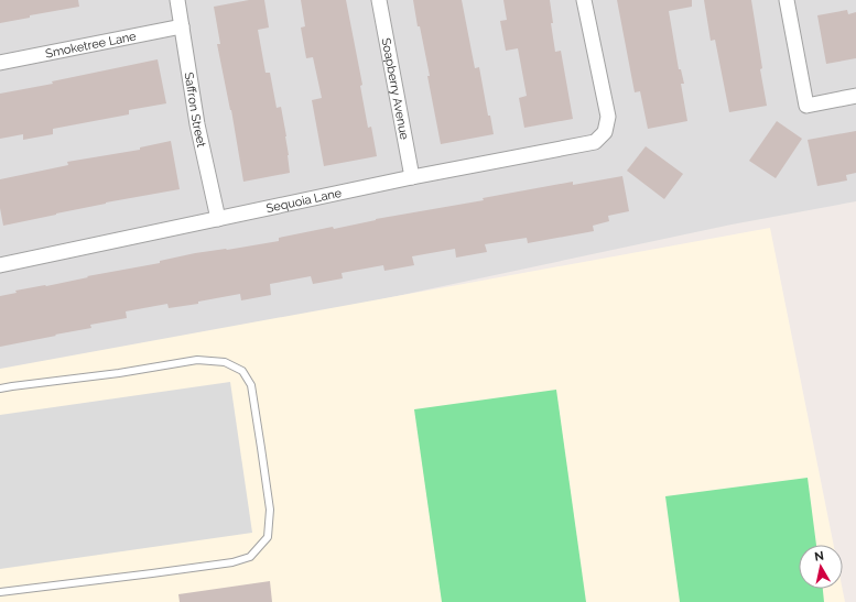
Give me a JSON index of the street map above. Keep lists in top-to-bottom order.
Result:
{
  "streets": {
    "street": [
      "Smoketree Lane",
      "Soapberry Avenue",
      "Saffron Street",
      "Sequoia Lane"
    ]
  },
  "crossings": [
    ["Smoketree Lane", "Saffron Street"],
    ["Soapberry Avenue", "Sequoia Lane"],
    ["Saffron Street", "Sequoia Lane"]
  ],
  "north": "top"
}
